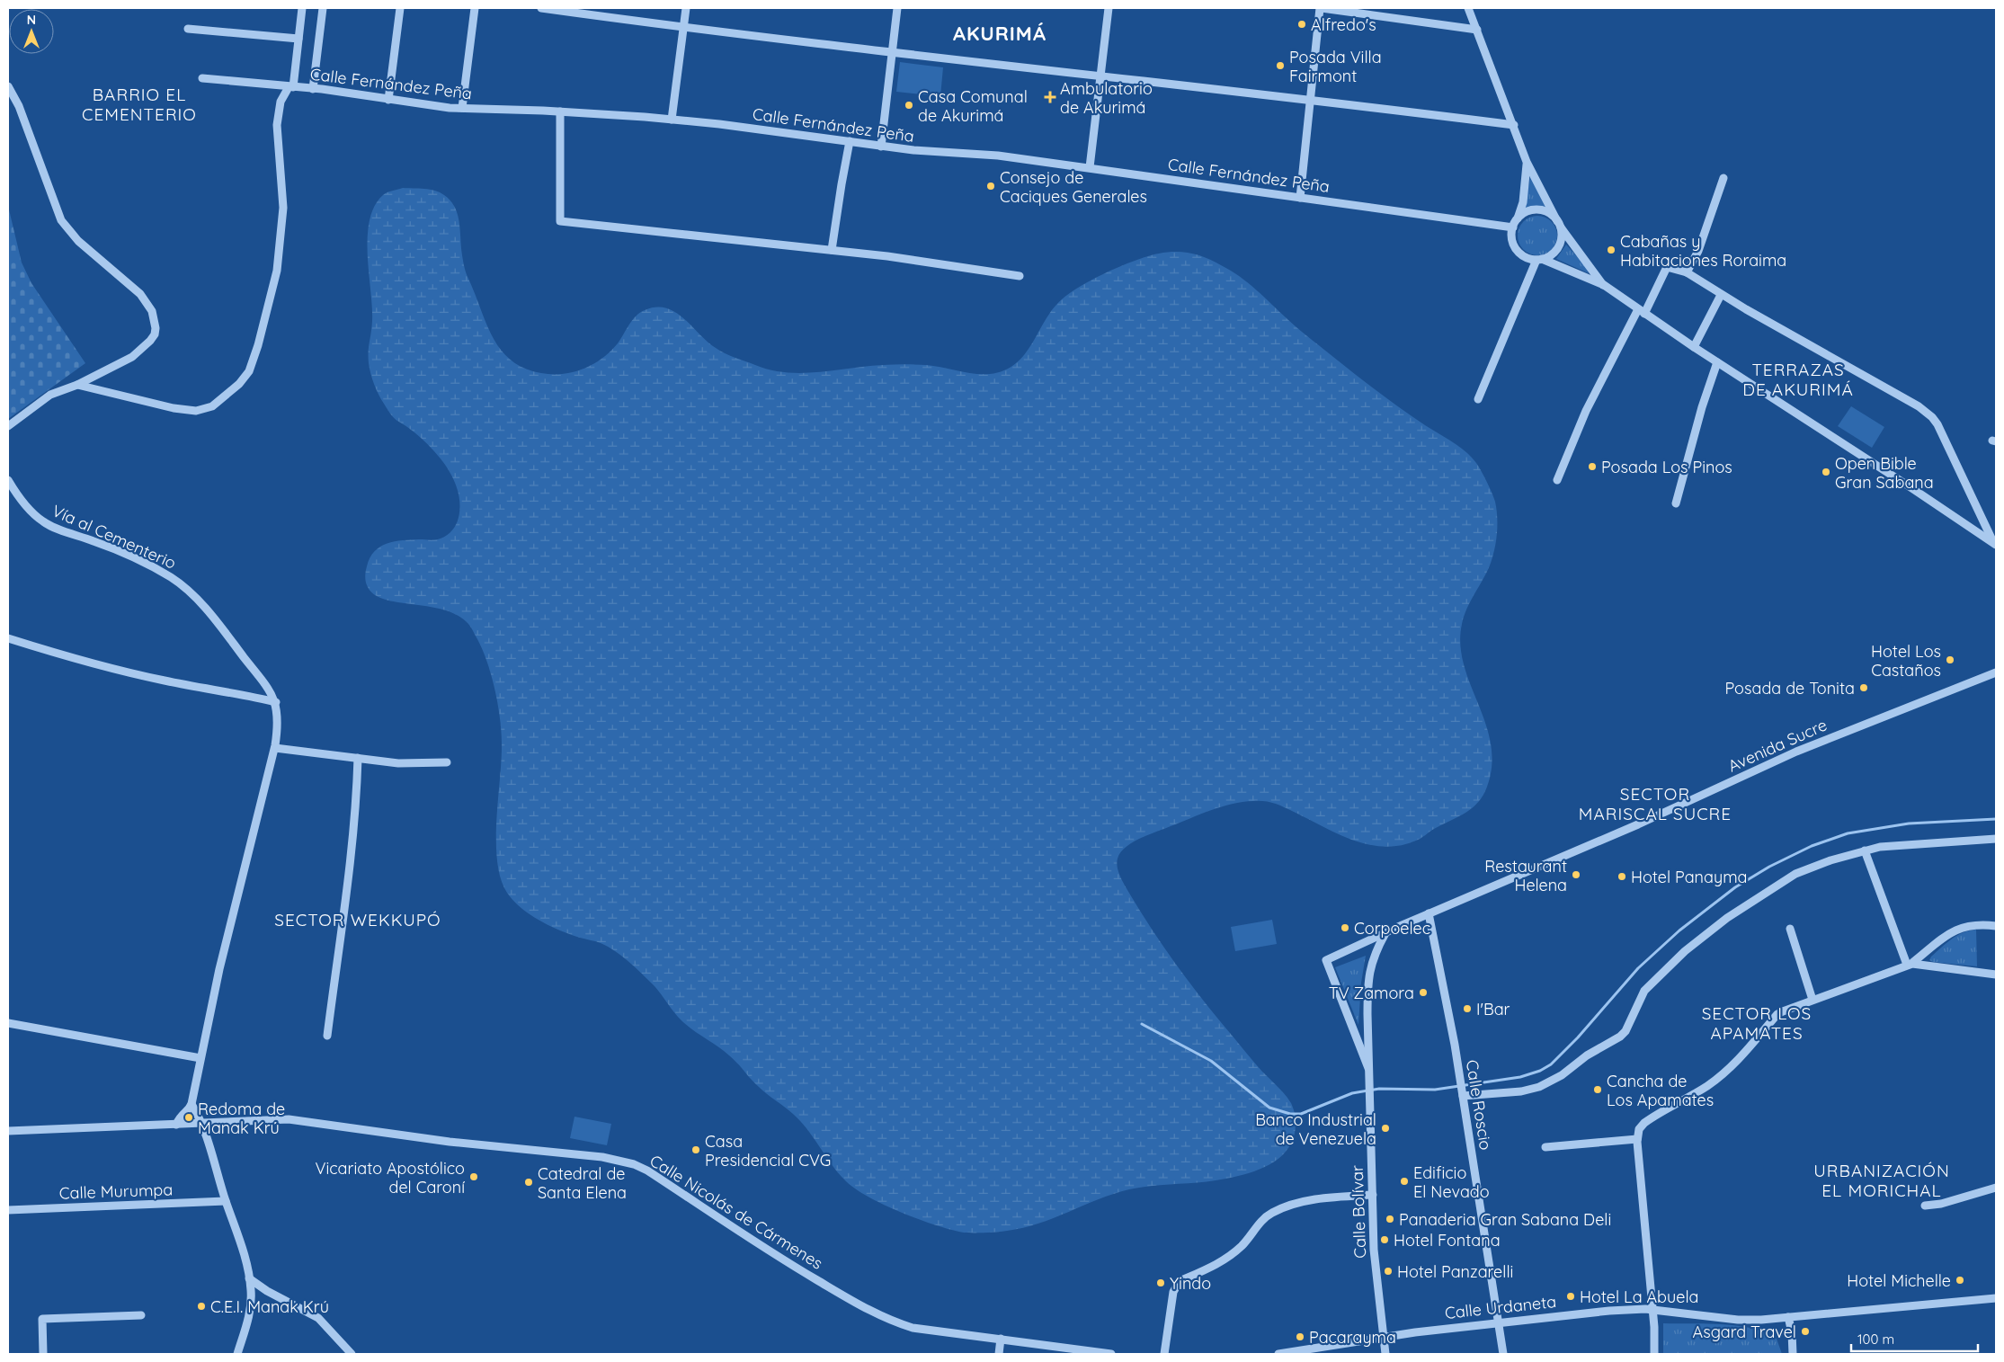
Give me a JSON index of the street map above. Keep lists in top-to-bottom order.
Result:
{
  "streets": {
    "street": [
      "Calle Fernández Peña",
      "Vía al Cementerio",
      "Avenida Sucre",
      "Calle Roscio",
      "Calle Murumpa",
      "Calle Nicolás de Cármenes",
      "Calle Bolívar",
      "Calle Urdaneta"
    ]
  },
  "crossings": [
    ["Avenida Sucre", "Calle Roscio"],
    ["Avenida Sucre", "Calle Bolívar"],
    ["Calle Roscio", "Calle Urdaneta"],
    ["Calle Bolívar", "Calle Urdaneta"]
  ],
  "districts": [
    "AKURIMÁ",
    "BARRIO EL CEMENTERIO",
    "TERRAZAS DE AKURIMÁ",
    "SECTOR MARISCAL SUCRE",
    "SECTOR WEKKUPÓ",
    "SECTOR LOS APAMATES",
    "URBANIZACIÓN EL MORICHAL"
  ],
  "places": {
    "other": [
      "Alfredo's",
      "Posada Villa Fairmont",
      "Casa Comunal de Akurimá",
      "Consejo de Caciques Generales",
      "Cabañas y Habitaciones Roraima",
      "Posada Los Pinos",
      "Open Bible Gran Sabana",
      "Hotel Los Castaños",
      "Posada de Tonita",
      "Restaurant Helena",
      "Hotel Panayma",
      "Corpoelec",
      "TV Zamora",
      "I'Bar",
      "Cancha de Los Apamates",
      "Redoma de Manak Krú",
      "Banco Industrial de Venezuela",
      "Casa Presidencial CVG",
      "Vicariato Apostólico del Caroní",
      "Edificio El Nevado",
      "Catedral de Santa Elena",
      "Panaderia Gran Sabana Deli",
      "Hotel Fontana",
      "Hotel Panzarelli",
      "Hotel Michelle",
      "Yindo",
      "Hotel La Abuela",
      "C.E.I. Manak Krú",
      "Asgard Travel",
      "Pacarayma"
    ],
    "health": ["Ambulatorio de Akurimá"]
  },
  "scale_bar": "100 m",
  "north": "top"
}
